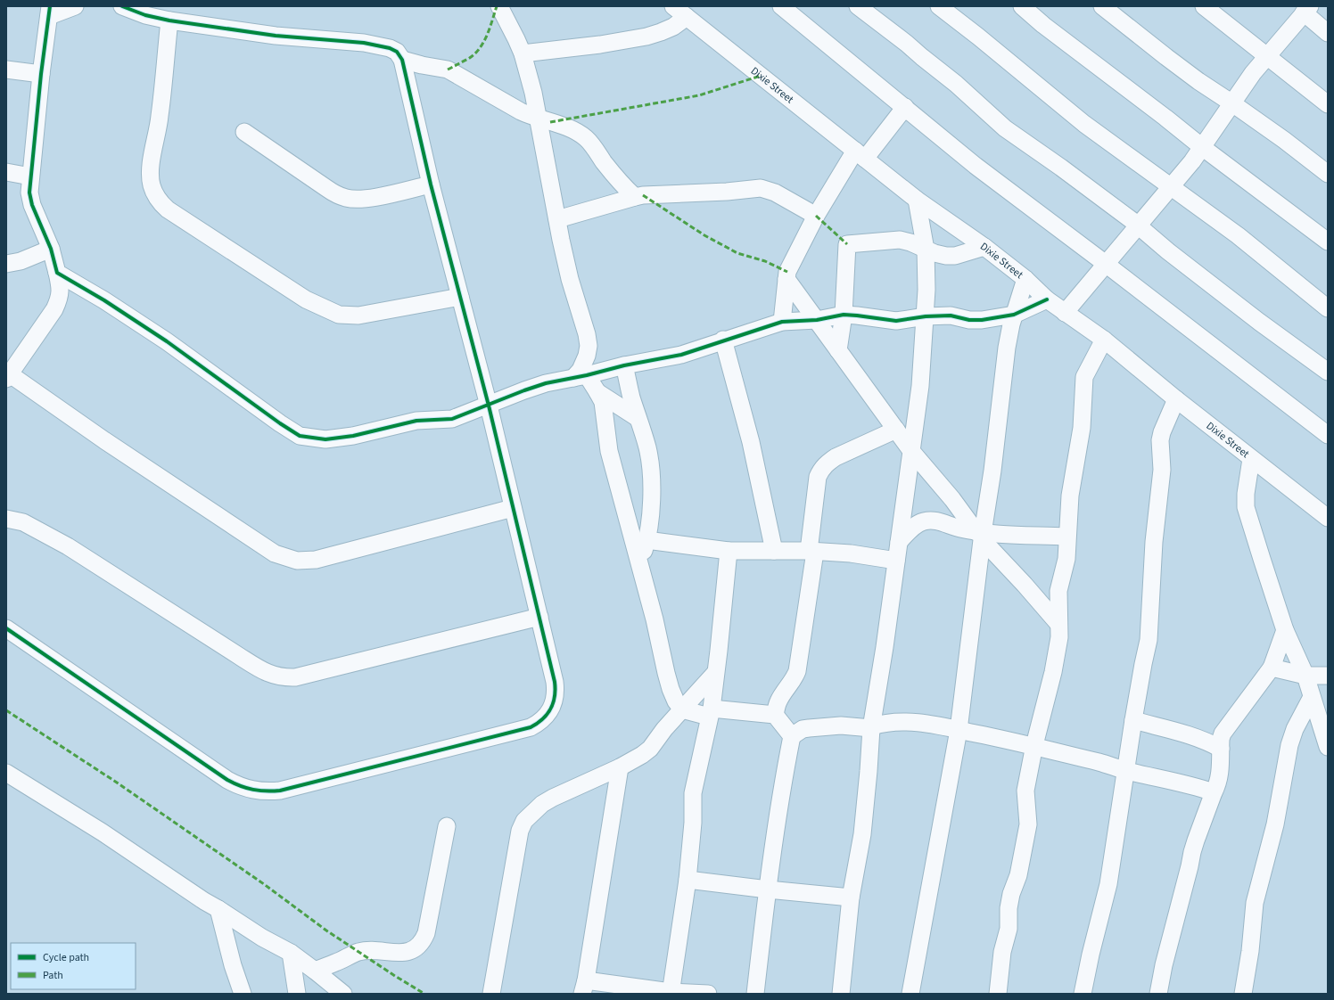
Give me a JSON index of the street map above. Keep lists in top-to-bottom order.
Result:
{
  "streets": {
    "street": ["Dixie Street"]
  },
  "legend": ["Cycle path", "Path"]
}
